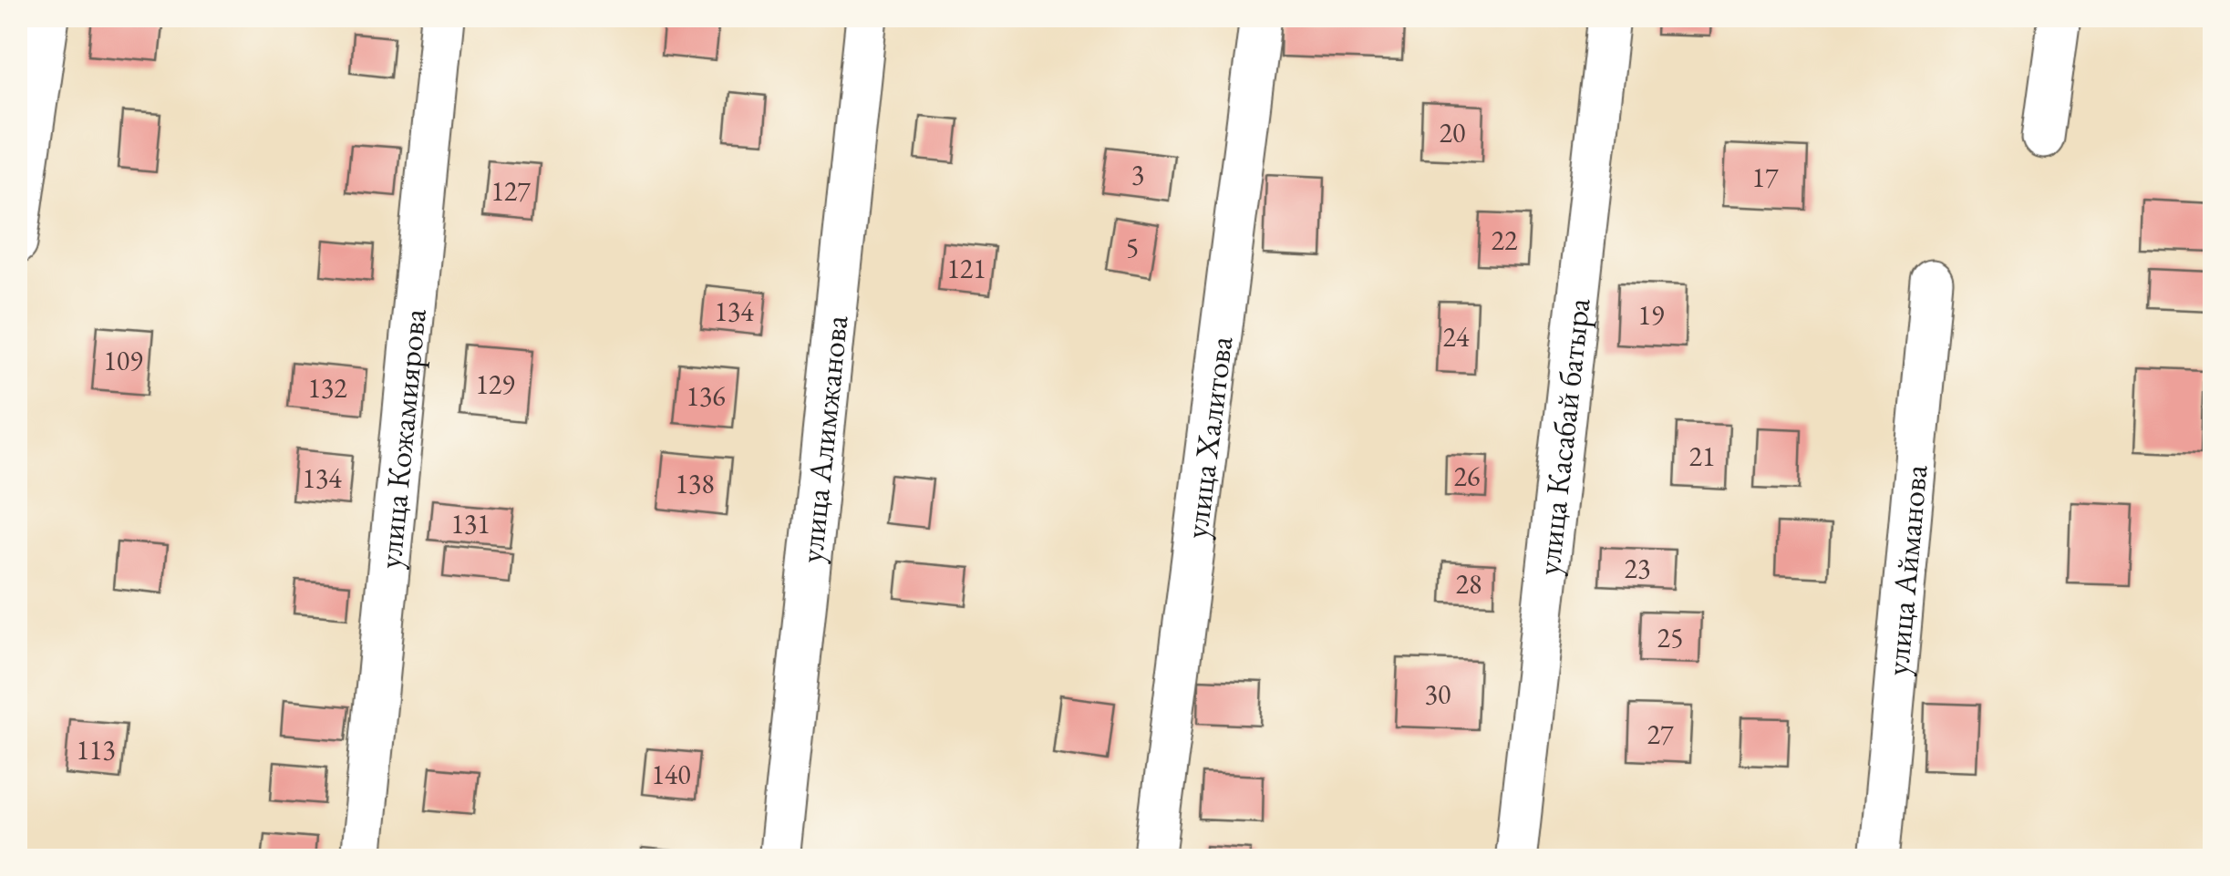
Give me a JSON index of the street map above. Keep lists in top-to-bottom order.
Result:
{
  "streets": {
    "street": [
      "улица Кожамиярова",
      "улица Алимжанова",
      "улица Халитова",
      "улица Касабай батыра",
      "улица Айманова"
    ]
  },
  "house_numbers": [
    "20",
    "3",
    "17",
    "127",
    "22",
    "5",
    "121",
    "134",
    "19",
    "24",
    "109",
    "129",
    "132",
    "136",
    "21",
    "26",
    "134",
    "138",
    "131",
    "23",
    "28",
    "25",
    "30",
    "27",
    "113",
    "140"
  ]
}
